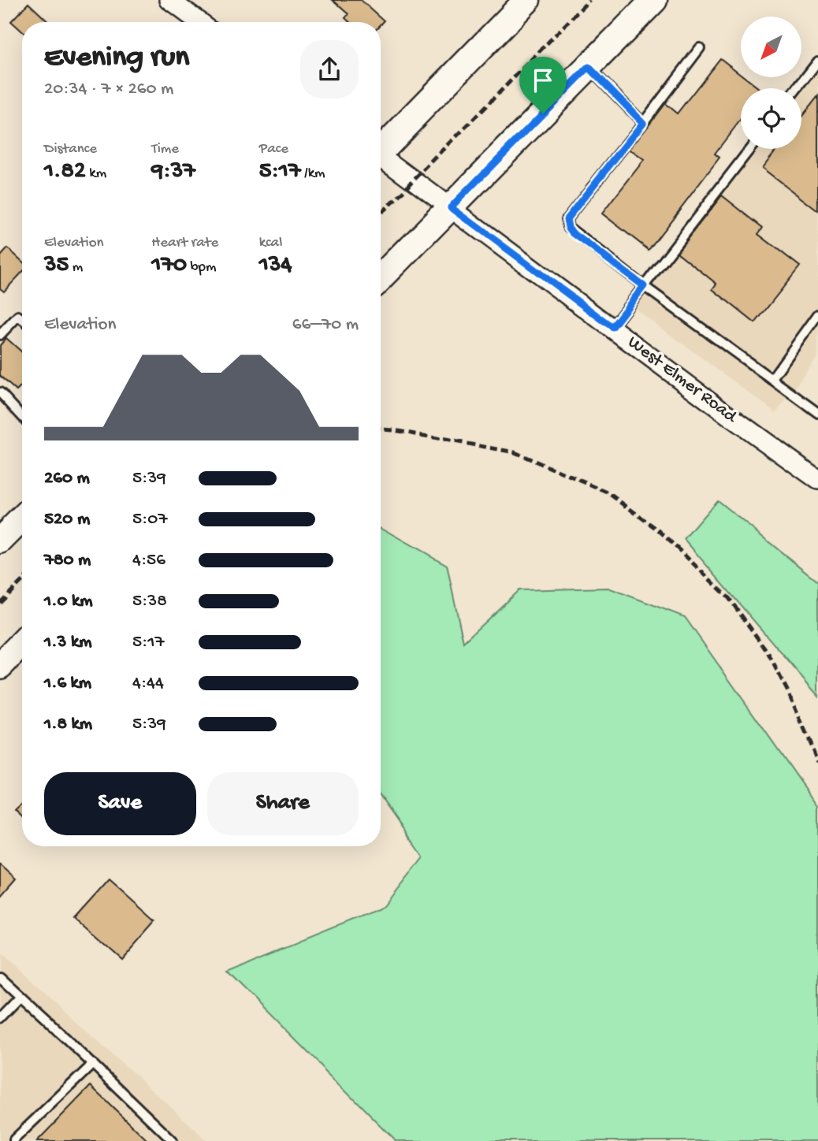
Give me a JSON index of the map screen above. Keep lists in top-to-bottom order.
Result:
{
  "streets": {
    "street": ["West Elmer Road"]
  },
  "north": "bottom left",
  "page": {
    "heading": ["Evening run", "20:34 · 7 × 260 m"],
    "stats": [
      ["Distance", "1.82 km"],
      ["Time", "9:37"],
      ["Pace", "5:17 /km"],
      ["Elevation", "35 m"],
      ["Heart rate", "170 bpm"],
      ["kcal", "134"]
    ],
    "chart": ["Elevation", "66–70 m"],
    "list": [
      {
        "name": "260 m",
        "note": "5:39"
      },
      {
        "name": "520 m",
        "note": "5:07"
      },
      {
        "name": "780 m",
        "note": "4:56"
      },
      {
        "name": "1.0 km",
        "note": "5:38"
      },
      {
        "name": "1.3 km",
        "note": "5:17"
      },
      {
        "name": "1.6 km",
        "note": "4:44"
      },
      {
        "name": "1.8 km",
        "note": "5:39"
      }
    ],
    "buttons": ["Save", "Share"]
  }
}
